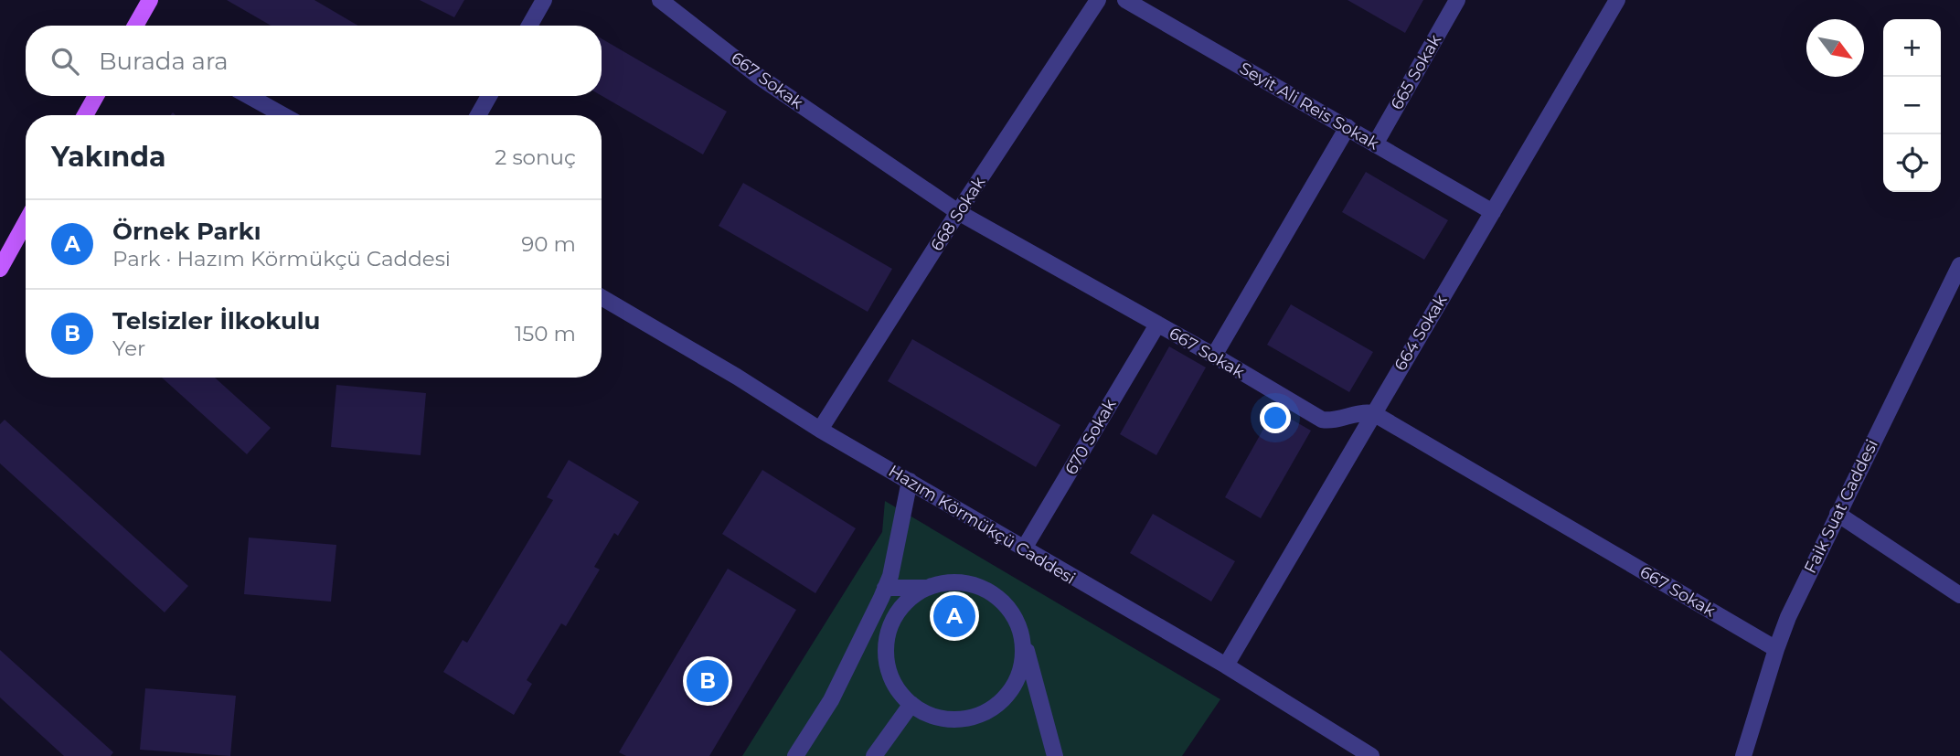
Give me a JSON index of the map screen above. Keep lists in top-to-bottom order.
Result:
{
  "streets": {
    "street": [
      "665 Sokak",
      "667 Sokak",
      "Seyit Ali Reis Sokak",
      "668 Sokak",
      "664 Sokak",
      "670 Sokak",
      "Faik Suat Caddesi",
      "Hazım Körmükçü Caddesi"
    ]
  },
  "crossings": [
    ["665 Sokak", "Seyit Ali Reis Sokak"],
    ["667 Sokak", "668 Sokak"],
    ["667 Sokak", "664 Sokak"],
    ["667 Sokak", "670 Sokak"],
    ["667 Sokak", "Faik Suat Caddesi"],
    ["Seyit Ali Reis Sokak", "664 Sokak"],
    ["668 Sokak", "Hazım Körmükçü Caddesi"],
    ["664 Sokak", "Hazım Körmükçü Caddesi"],
    ["670 Sokak", "Hazım Körmükçü Caddesi"]
  ],
  "north": "bottom right",
  "page": {
    "map_buttons": ["+", "−"],
    "search": "Burada ara",
    "heading": ["Yakında", "2 sonuç"],
    "list": [
      {
        "mark": "A",
        "name": "Örnek Parkı",
        "note": "Park · Hazım Körmükçü Caddesi",
        "value": "90 m"
      },
      {
        "mark": "B",
        "name": "Telsizler İlkokulu",
        "note": "Yer",
        "value": "150 m"
      }
    ],
    "pins": ["A", "B"]
  }
}
